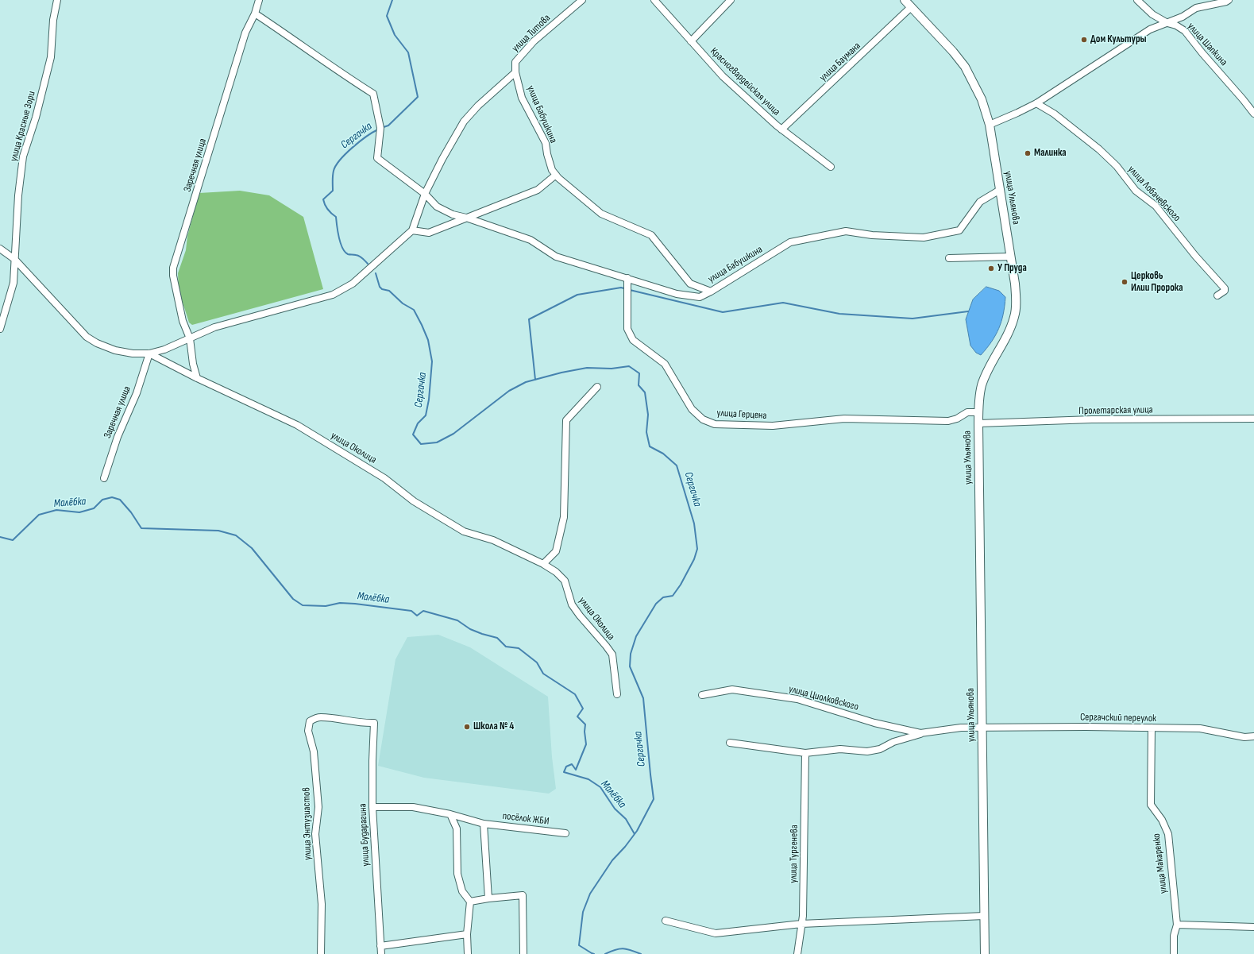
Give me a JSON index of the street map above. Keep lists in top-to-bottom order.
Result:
{
  "streets": {
    "main road": ["улица Ульянова"],
    "street": [
      "улица Титова",
      "улица Шапкина",
      "улица Баумана",
      "Красногвардейская улица",
      "улица Бабушкина",
      "улица Красные Зори",
      "Заречная улица",
      "улица Лобачевского",
      "Пролетарская улица",
      "улица Герцена",
      "улица Околица",
      "улица Циолковского",
      "Сергачский переулок",
      "посёлок ЖБИ",
      "улица Энтузиастов",
      "улица Бударагина",
      "улица Тургенева",
      "улица Макаренко"
    ]
  },
  "crossings": [
    ["улица Титова", "улица Бабушкина"],
    ["улица Баумана", "Красногвардейская улица"],
    ["улица Баумана", "улица Ульянова"],
    ["улица Бабушкина", "улица Ульянова"],
    ["Заречная улица", "улица Околица"],
    ["улица Ульянова", "Пролетарская улица"],
    ["улица Ульянова", "улица Герцена"],
    ["улица Ульянова", "улица Циолковского"],
    ["улица Ульянова", "Сергачский переулок"],
    ["улица Циолковского", "Сергачский переулок"],
    ["улица Циолковского", "улица Тургенева"],
    ["Сергачский переулок", "улица Макаренко"],
    ["посёлок ЖБИ", "улица Бударагина"],
    ["улица Энтузиастов", "улица Бударагина"]
  ],
  "water": ["Сергачка", "Малёбка"],
  "places": [
    "Дом Культуры",
    "Малинка",
    "У Пруда",
    "Церковь Илии Пророка",
    "Школа № 4"
  ]
}
